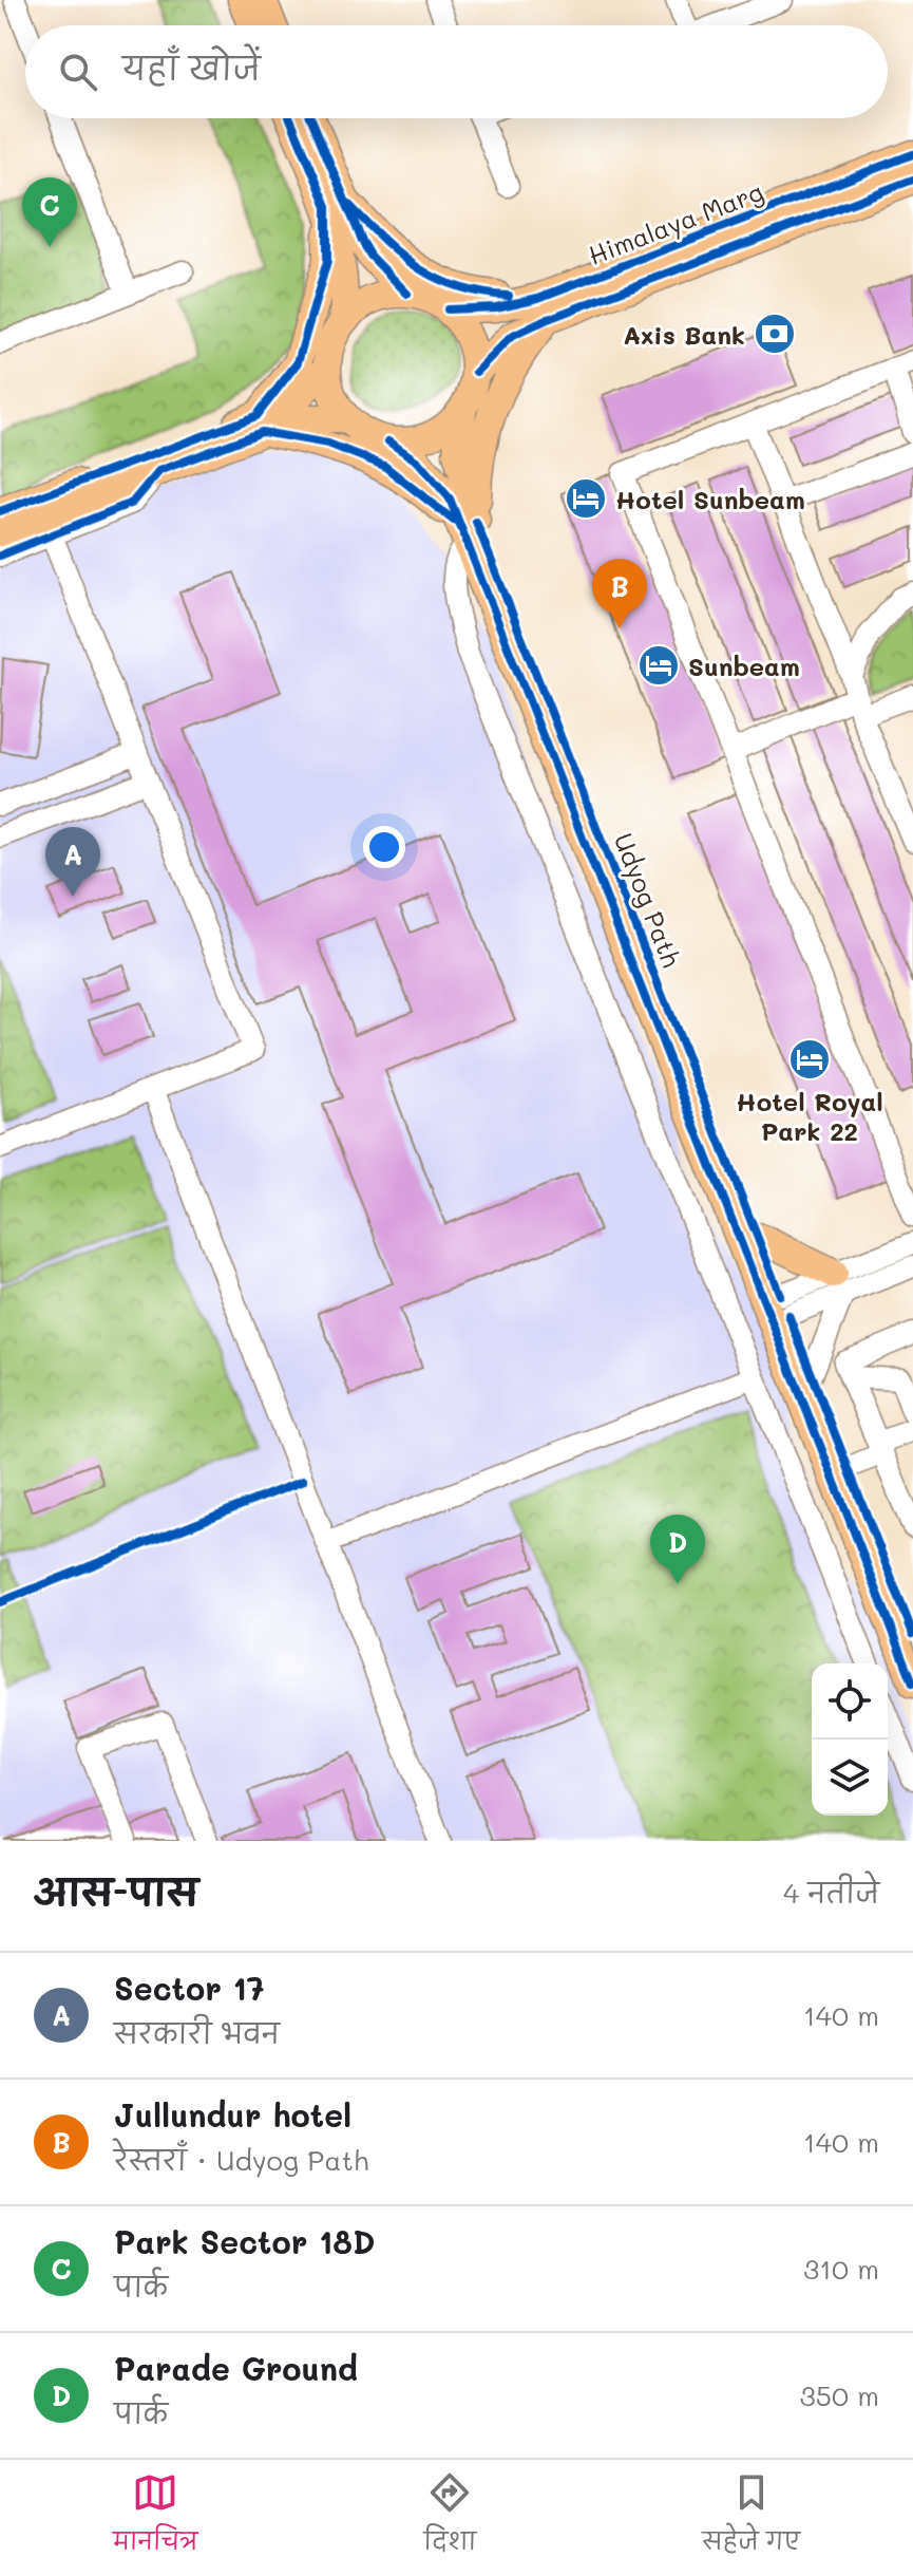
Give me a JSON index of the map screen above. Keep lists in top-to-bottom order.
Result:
{
  "streets": {
    "main road": ["Himalaya Marg", "Udyog Path"]
  },
  "crossings": [
    ["Himalaya Marg", "Udyog Path"]
  ],
  "places": {
    "bank": ["Axis Bank"],
    "hotel": ["Hotel Sunbeam", "Sunbeam", "Hotel Royal Park 22"]
  },
  "page": {
    "search": "यहाँ खोजें",
    "pins": [
      "C",
      "B",
      "A",
      "D"
    ],
    "heading": ["आस-पास", "4 नतीजे"],
    "list": [
      {
        "mark": "A",
        "name": "Sector 17",
        "note": "सरकारी भवन",
        "value": "140 m"
      },
      {
        "mark": "B",
        "name": "Jullundur hotel",
        "note": "रेस्तराँ · Udyog Path",
        "value": "140 m"
      },
      {
        "mark": "C",
        "name": "Park Sector 18D",
        "note": "पार्क",
        "value": "310 m"
      },
      {
        "mark": "D",
        "name": "Parade Ground",
        "note": "पार्क",
        "value": "350 m"
      }
    ],
    "nav": ["मानचित्र", "दिशा", "सहेजे गए"]
  }
}
